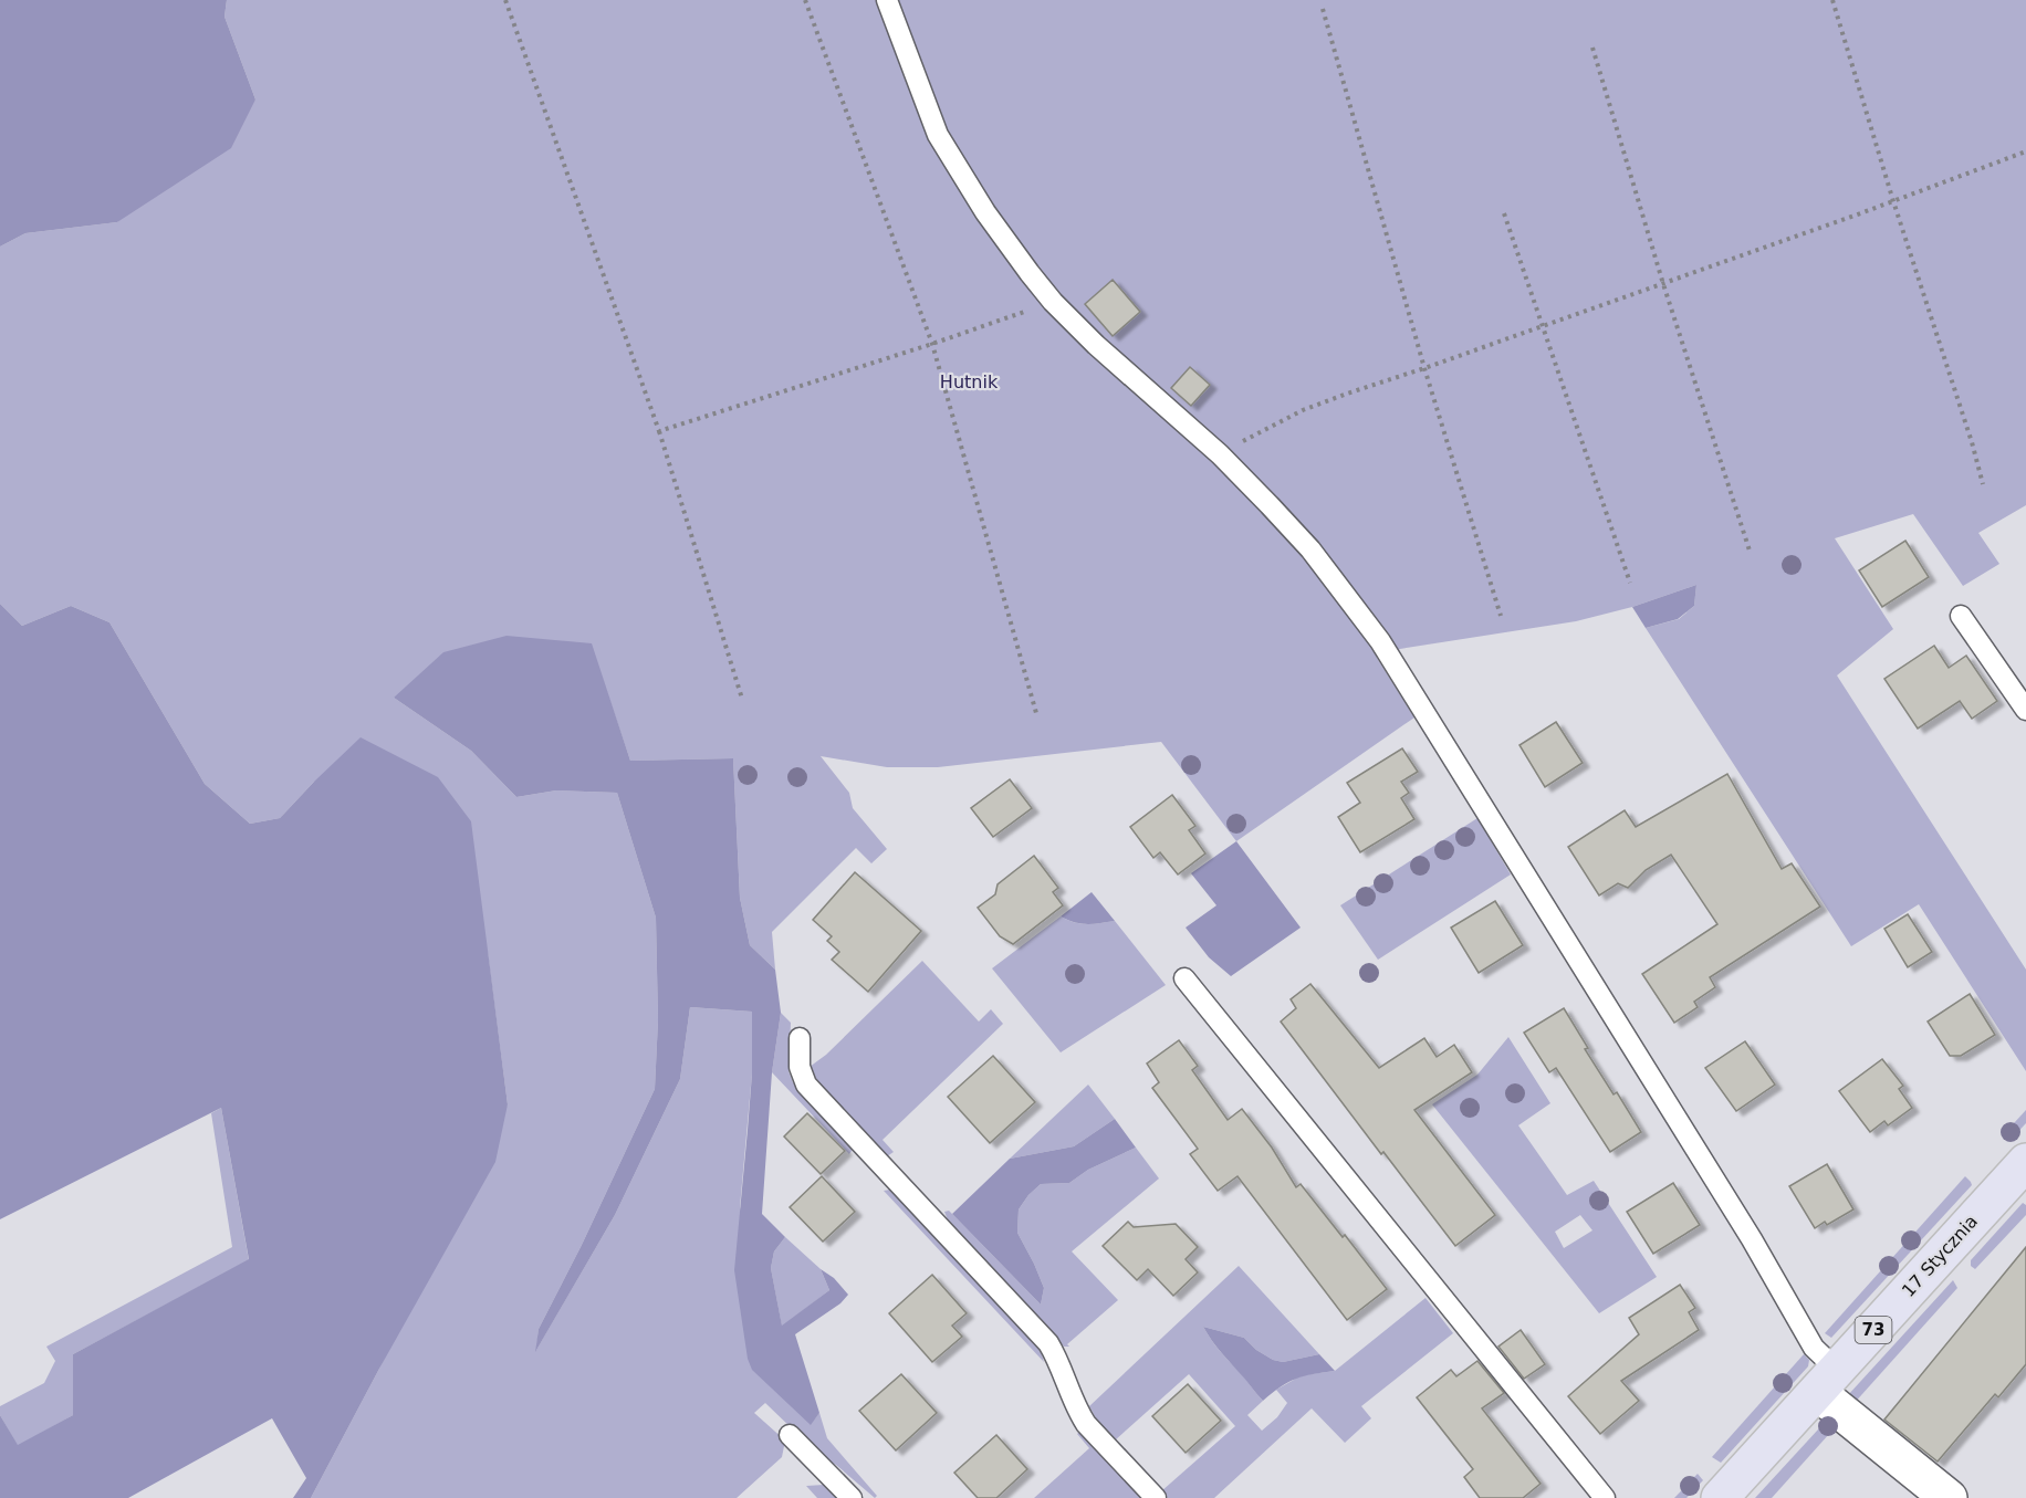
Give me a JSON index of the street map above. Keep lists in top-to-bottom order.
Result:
{
  "streets": {
    "main road": ["17 Stycznia", "73"]
  },
  "parks": ["Hutnik"]
}
